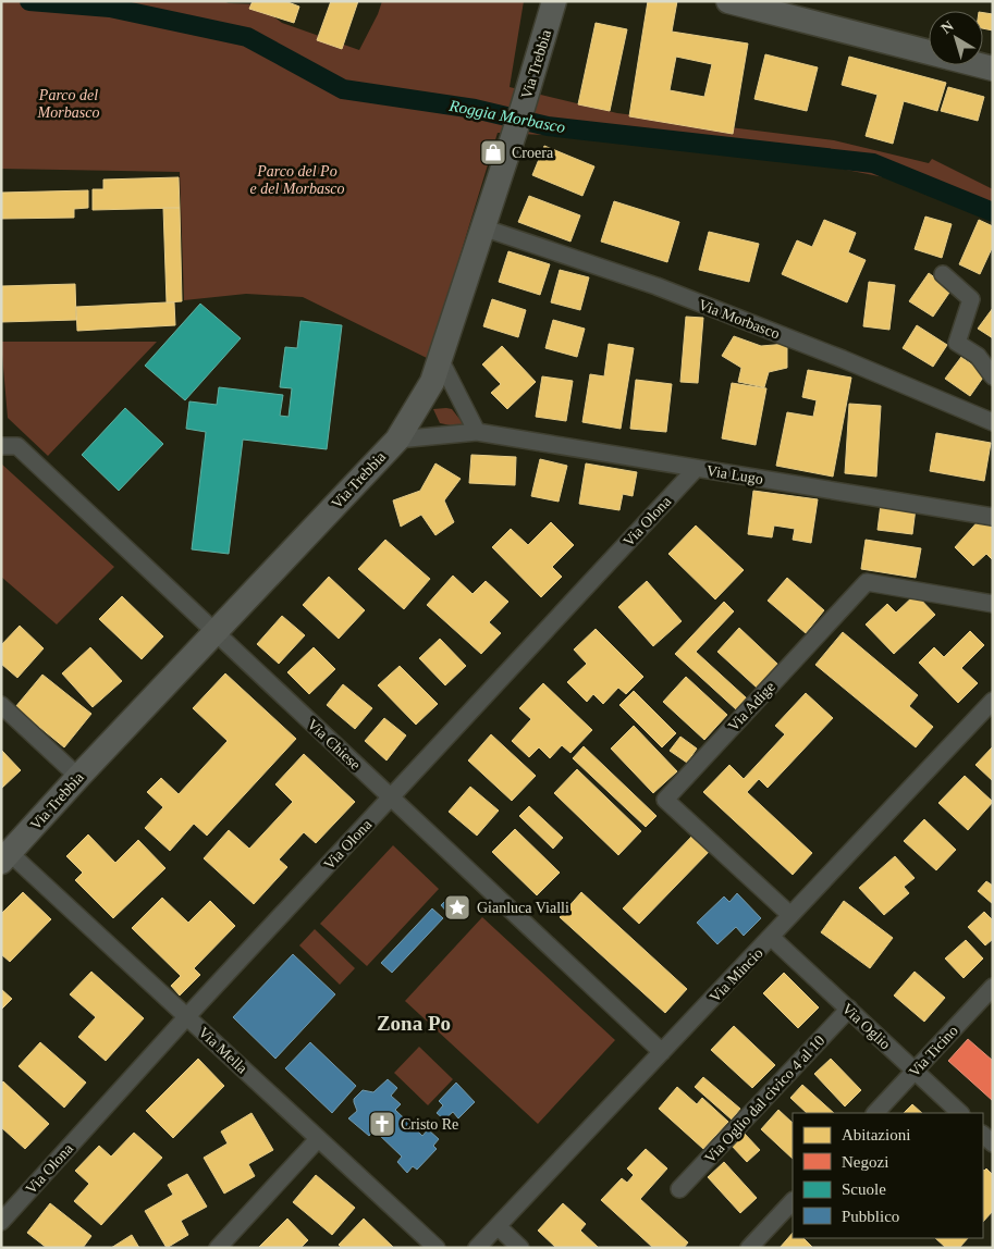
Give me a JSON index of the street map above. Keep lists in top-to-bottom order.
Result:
{
  "streets": {
    "street": [
      "Via Trebbia",
      "Via Morbasco",
      "Via Lugo",
      "Via Olona",
      "Via Adige",
      "Via Chiese",
      "Via Mincio",
      "Via Oglio",
      "Via Mella",
      "Via Ticino",
      "Via Oglio dal civico 4 al 10"
    ]
  },
  "crossings": [
    ["Via Trebbia", "Via Morbasco"],
    ["Via Trebbia", "Via Lugo"],
    ["Via Trebbia", "Via Chiese"],
    ["Via Trebbia", "Via Mella"],
    ["Via Lugo", "Via Olona"],
    ["Via Olona", "Via Chiese"],
    ["Via Olona", "Via Mella"],
    ["Via Adige", "Via Mincio"],
    ["Via Chiese", "Via Mincio"],
    ["Via Mincio", "Via Oglio"],
    ["Via Oglio", "Via Ticino"],
    ["Via Oglio", "Via Oglio dal civico 4 al 10"]
  ],
  "districts": ["Zona Po"],
  "water": ["Roggia Morbasco"],
  "parks": ["Parco del Morbasco", "Parco del Po e del Morbasco"],
  "places": {
    "shop": ["Croera"],
    "place": ["Gianluca Vialli"],
    "church": ["Cristo Re"]
  },
  "legend": [
    "Abitazioni",
    "Negozi",
    "Scuole",
    "Pubblico"
  ],
  "north": "top left"
}
